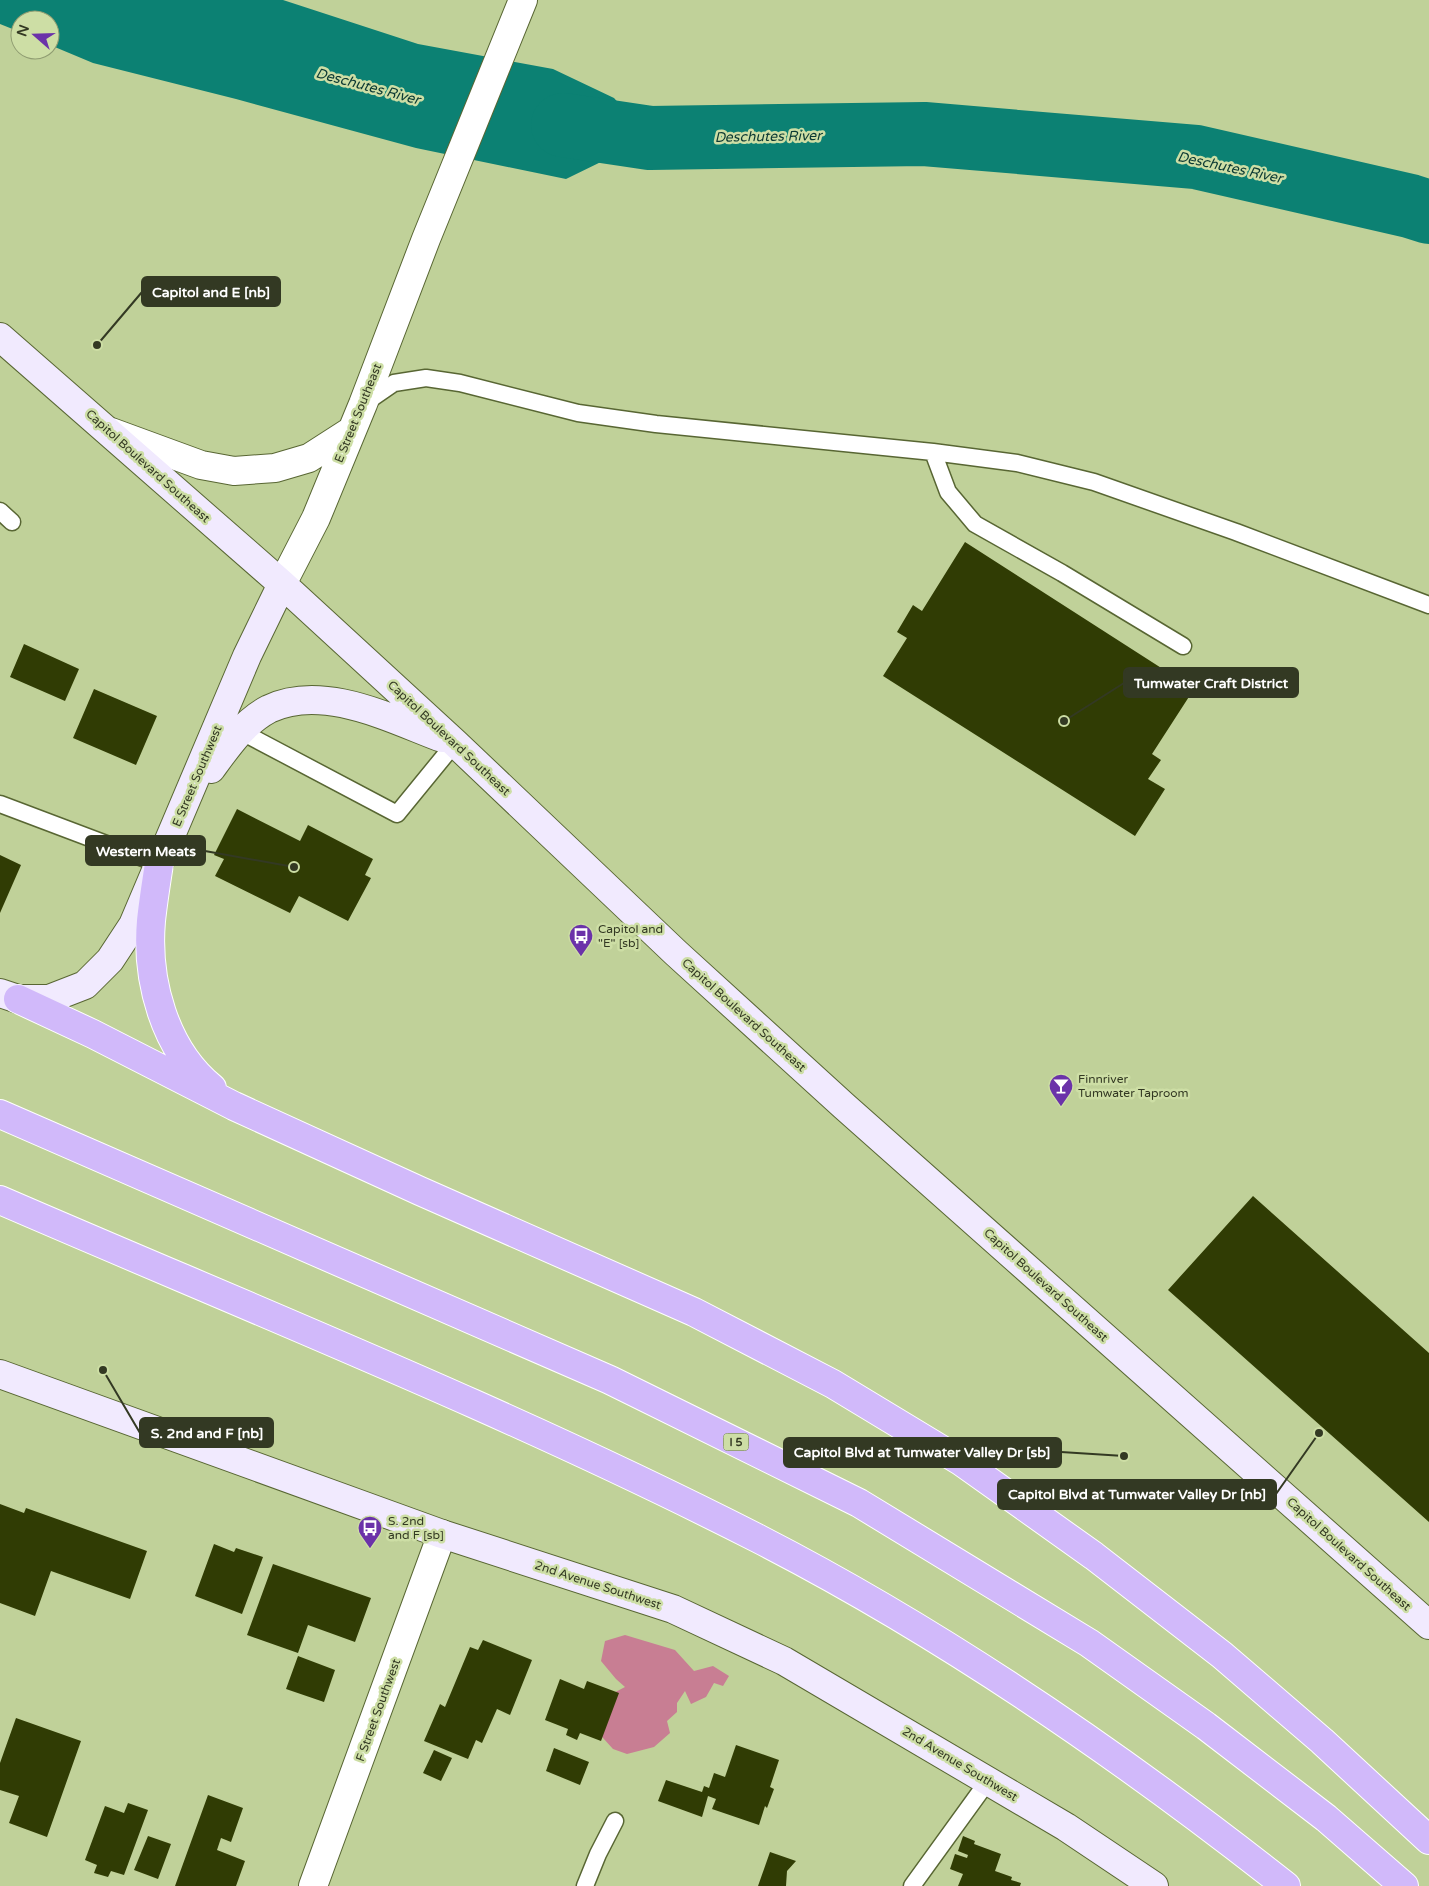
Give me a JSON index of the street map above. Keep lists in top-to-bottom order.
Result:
{
  "streets": {
    "highway": ["I 5"],
    "main road": ["Capitol Boulevard Southeast", "E Street Southwest", "2nd Avenue Southwest"],
    "street": ["E Street Southeast", "F Street Southwest"]
  },
  "crossings": [
    ["E Street Southeast", "Capitol Boulevard Southeast"],
    ["E Street Southeast", "E Street Southwest"],
    ["Capitol Boulevard Southeast", "E Street Southwest"],
    ["2nd Avenue Southwest", "F Street Southwest"]
  ],
  "water": ["Deschutes River"],
  "places": {
    "other": [
      "Capitol and E [nb]",
      "Tumwater Craft District",
      "Western Meats",
      "S. 2nd and F [nb]",
      "Capitol Blvd at Tumwater Valley Dr [nb]",
      "Capitol Blvd at Tumwater Valley Dr [sb]"
    ],
    "bus stop": ["Capitol and \"E\" [sb]", "S. 2nd and F [sb]"],
    "bar": ["Finnriver Tumwater Taproom"]
  },
  "north": "left"
}
